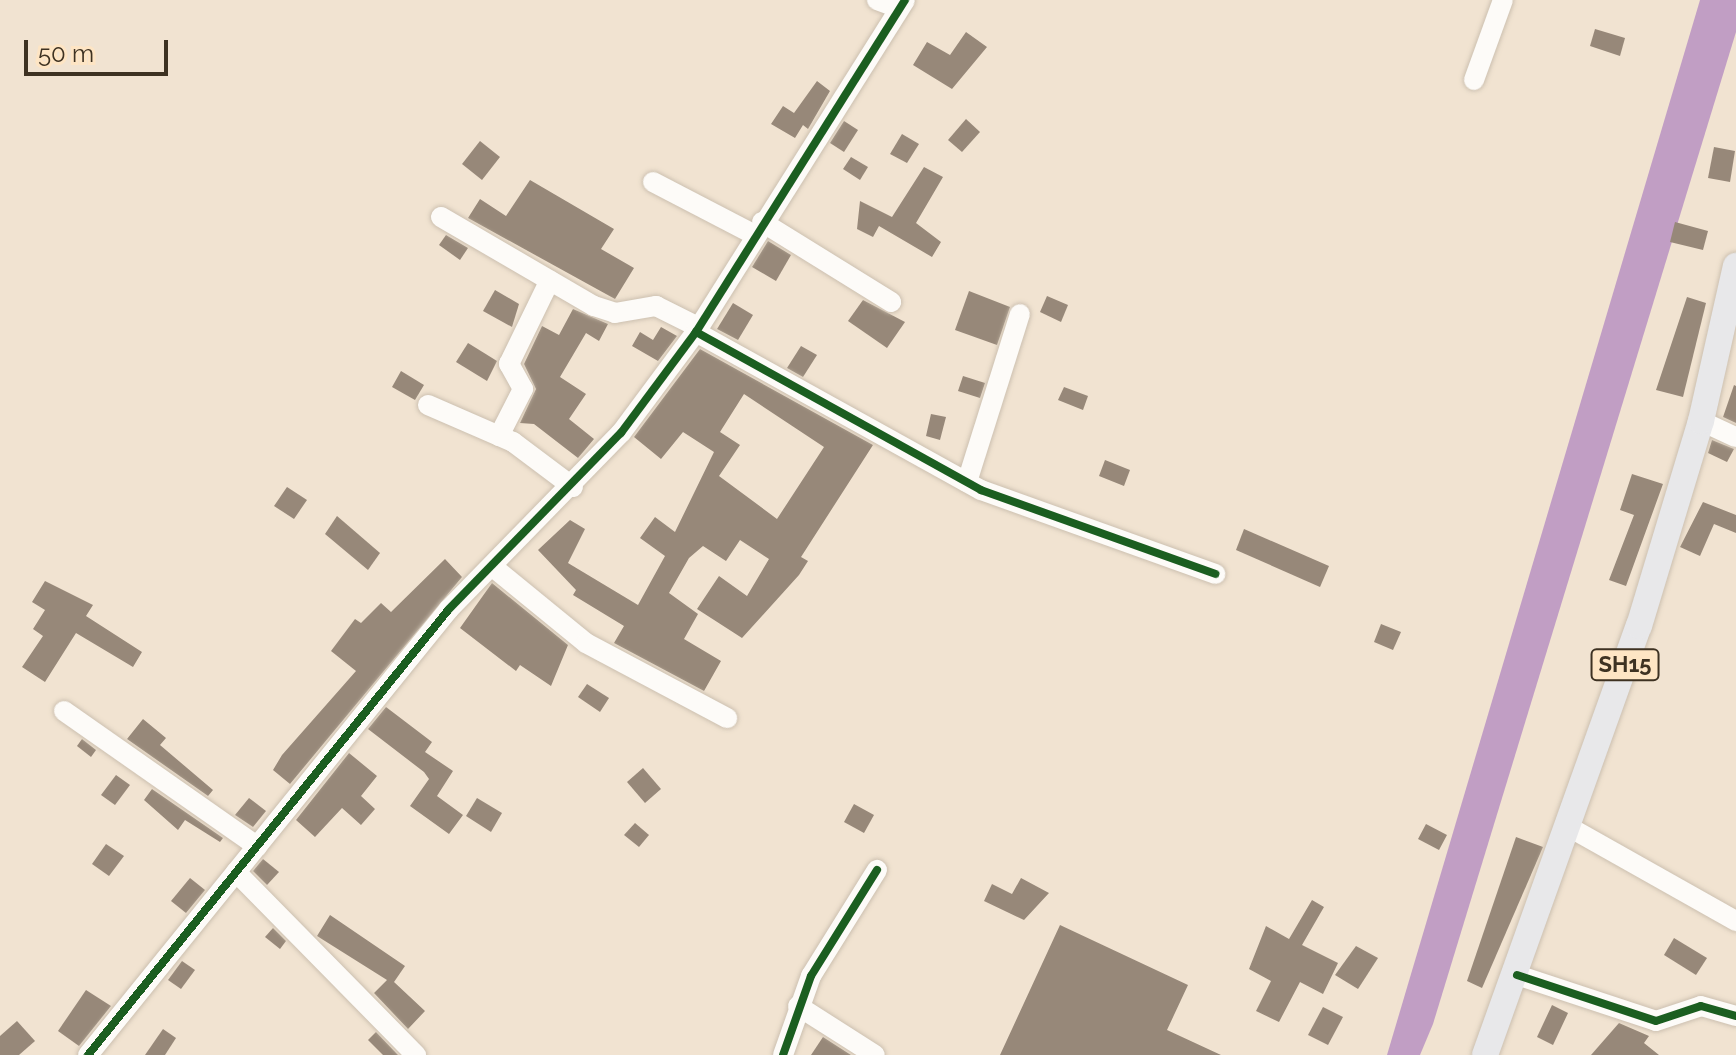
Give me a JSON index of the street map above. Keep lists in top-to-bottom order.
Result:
{
  "streets": {
    "main road": ["SH15"]
  },
  "scale_bar": "50 m"
}
